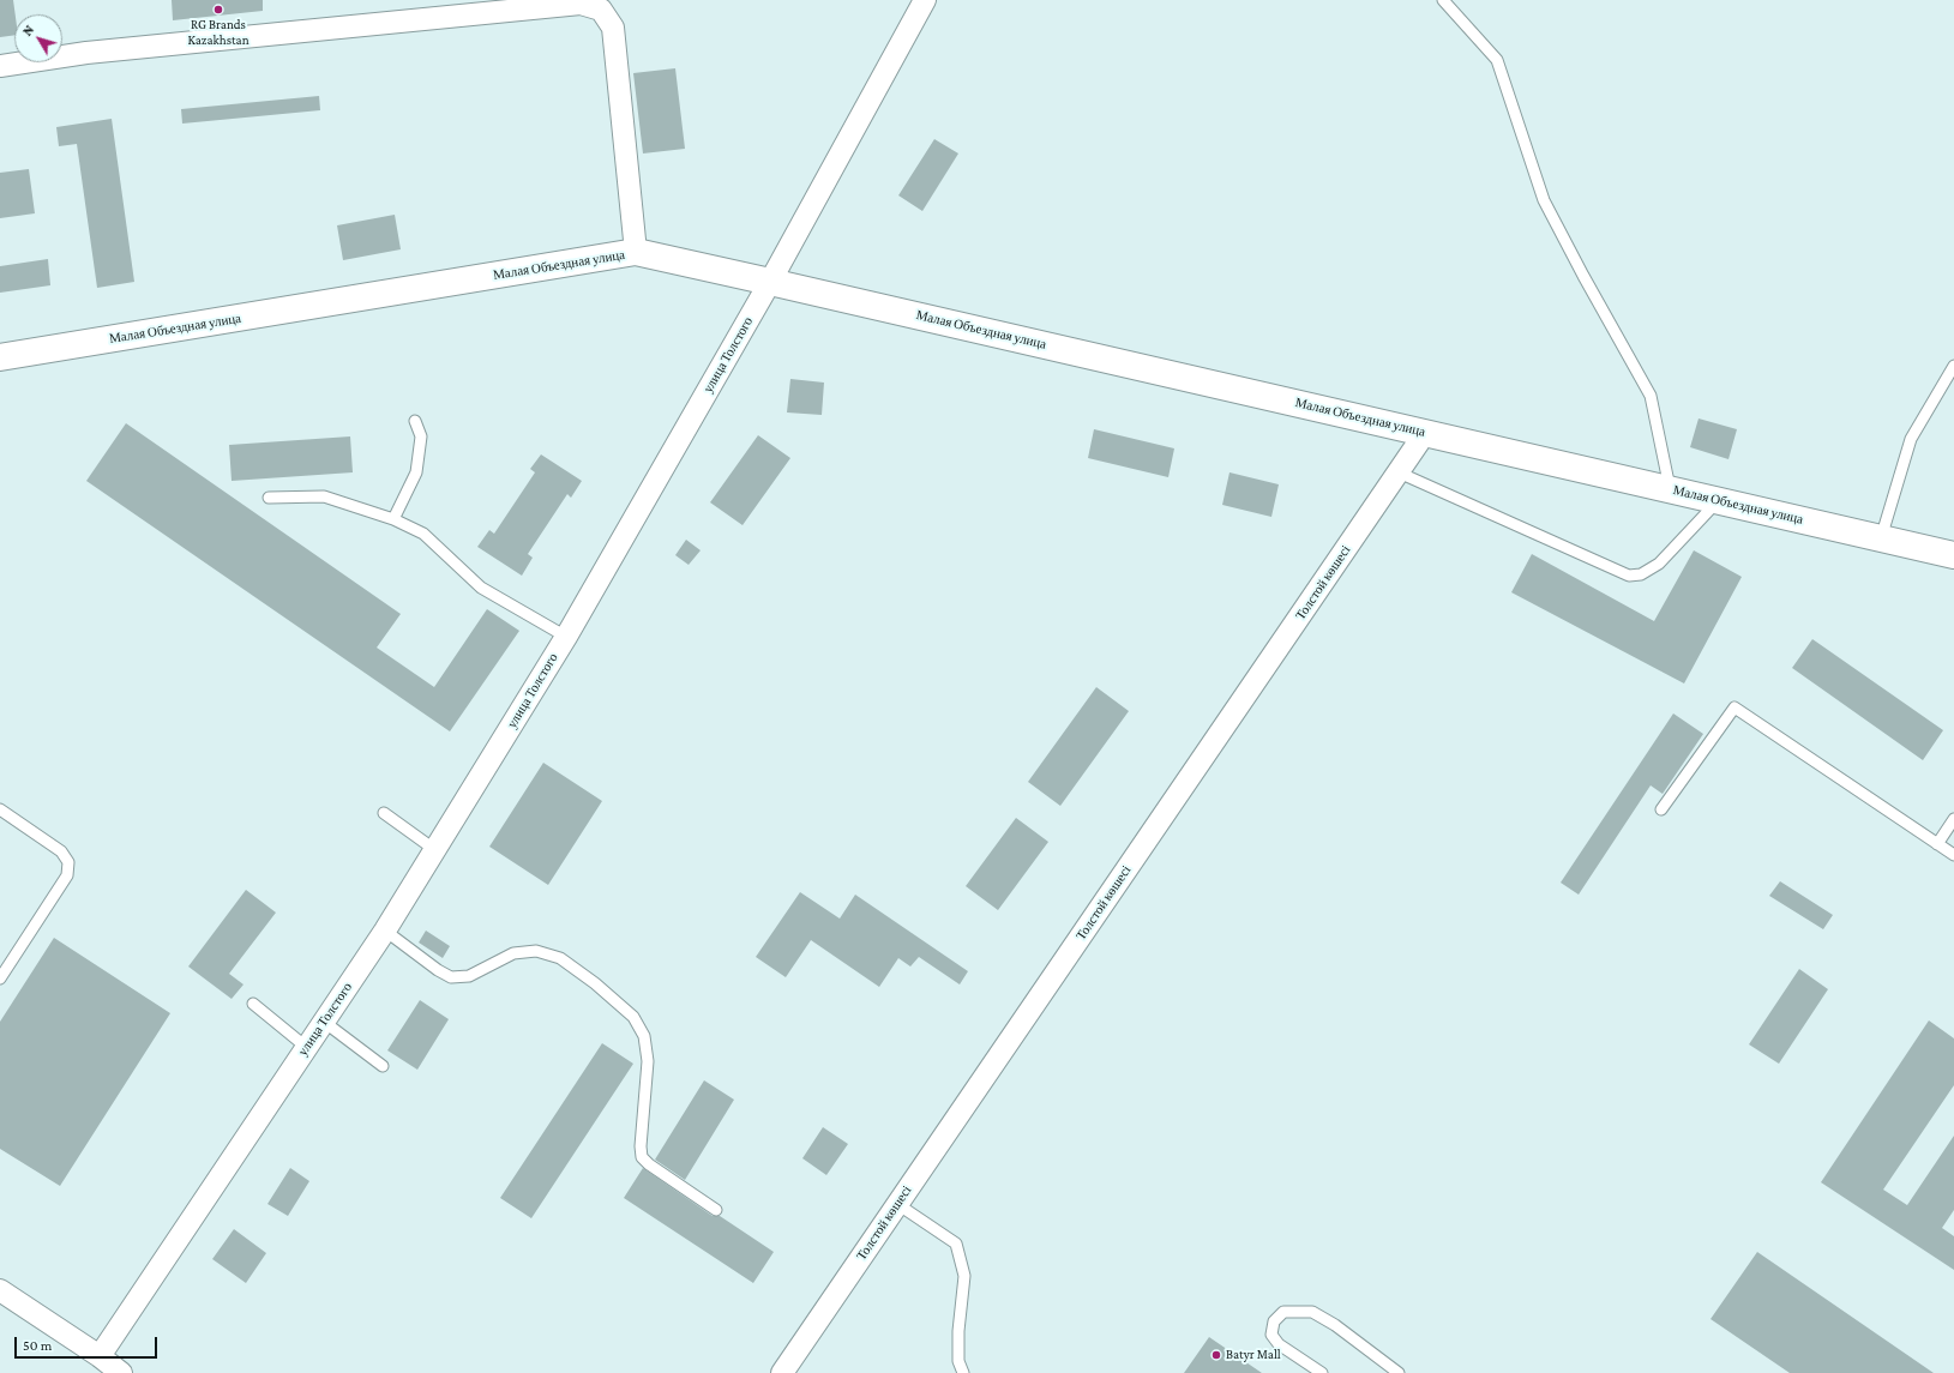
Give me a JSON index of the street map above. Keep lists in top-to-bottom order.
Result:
{
  "streets": {
    "street": ["Малая Объездная улица", "улица Толстого", "Толстой көшесі"]
  },
  "crossings": [
    ["Малая Объездная улица", "улица Толстого"],
    ["Малая Объездная улица", "Толстой көшесі"]
  ],
  "places": ["RG Brands Kazakhstan", "Batyr Mall"],
  "scale_bar": "50 m",
  "north": "top left"
}
